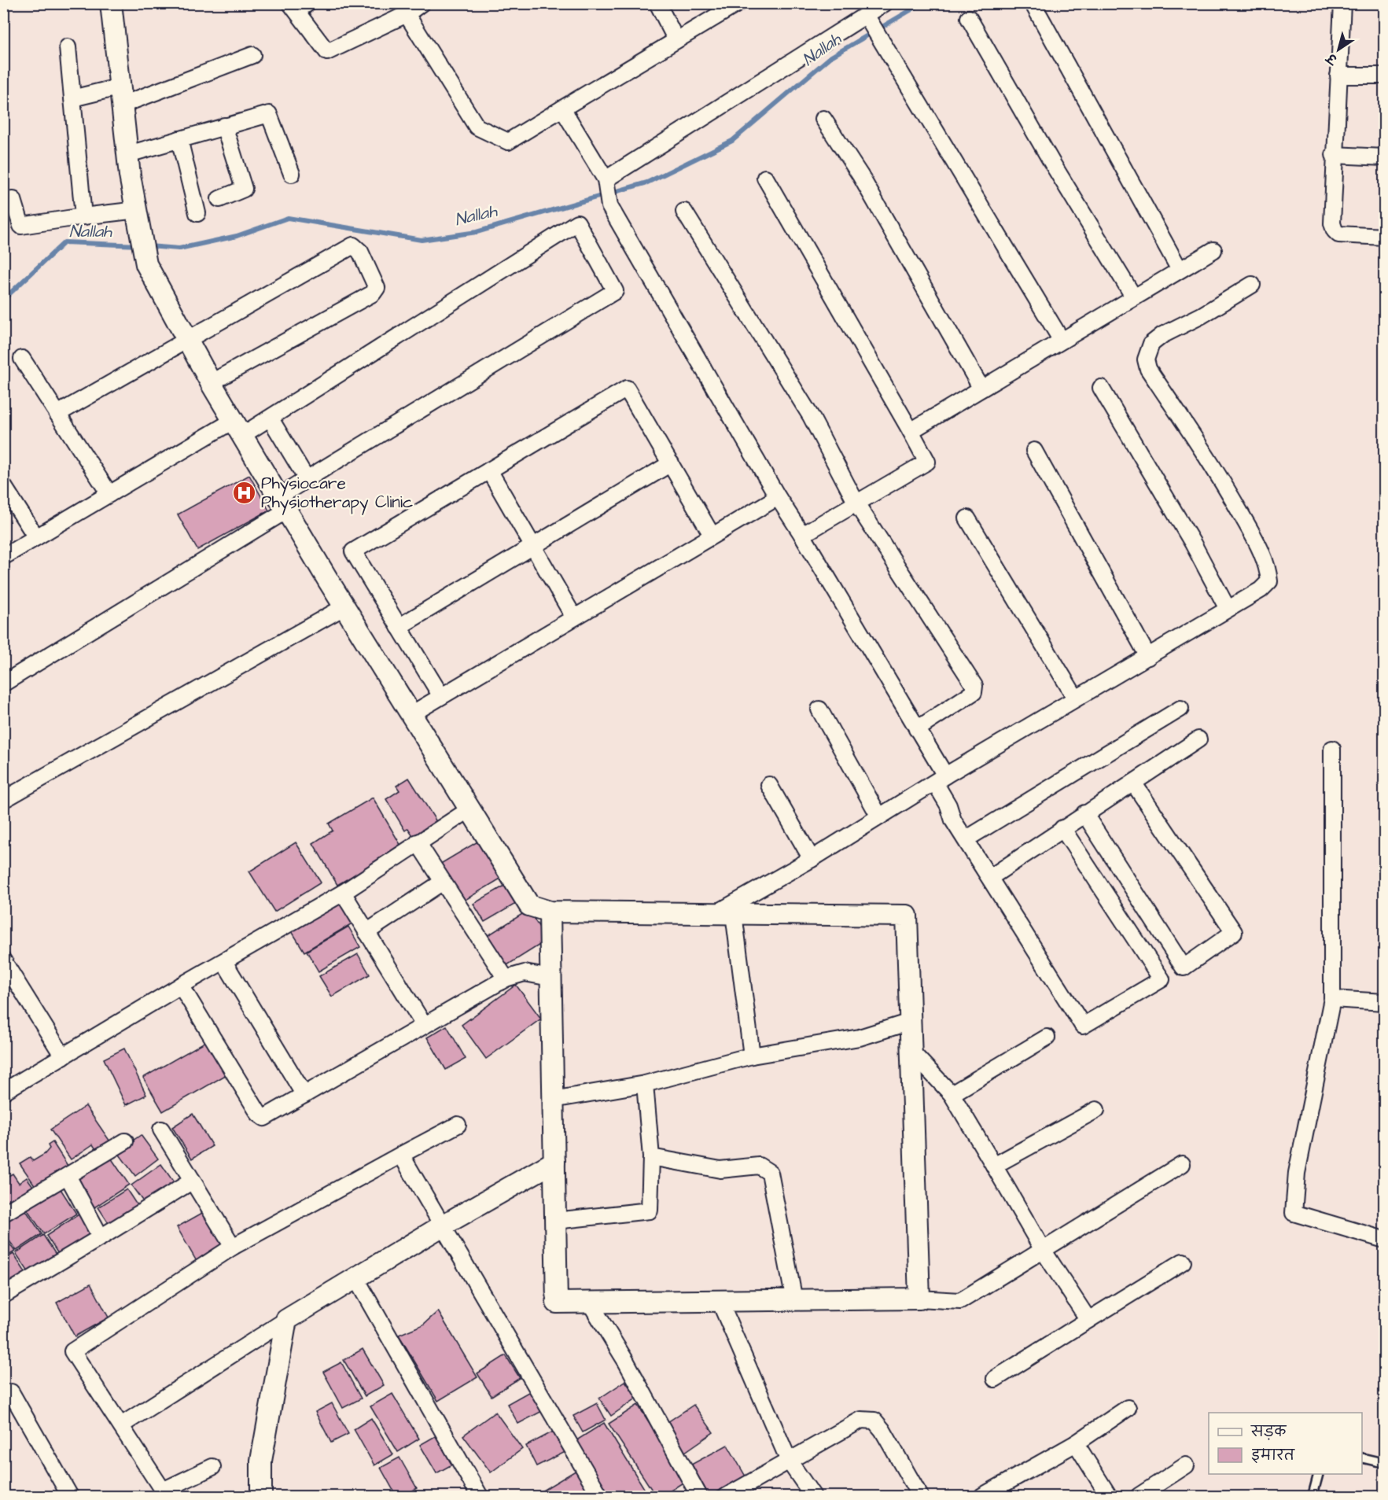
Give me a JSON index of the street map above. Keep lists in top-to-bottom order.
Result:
{
  "water": ["Nallah"],
  "places": {
    "hospital": ["Physiocare Physiotherapy Clinic"]
  },
  "legend": ["सड़क", "इमारत"],
  "north": "bottom left"
}
